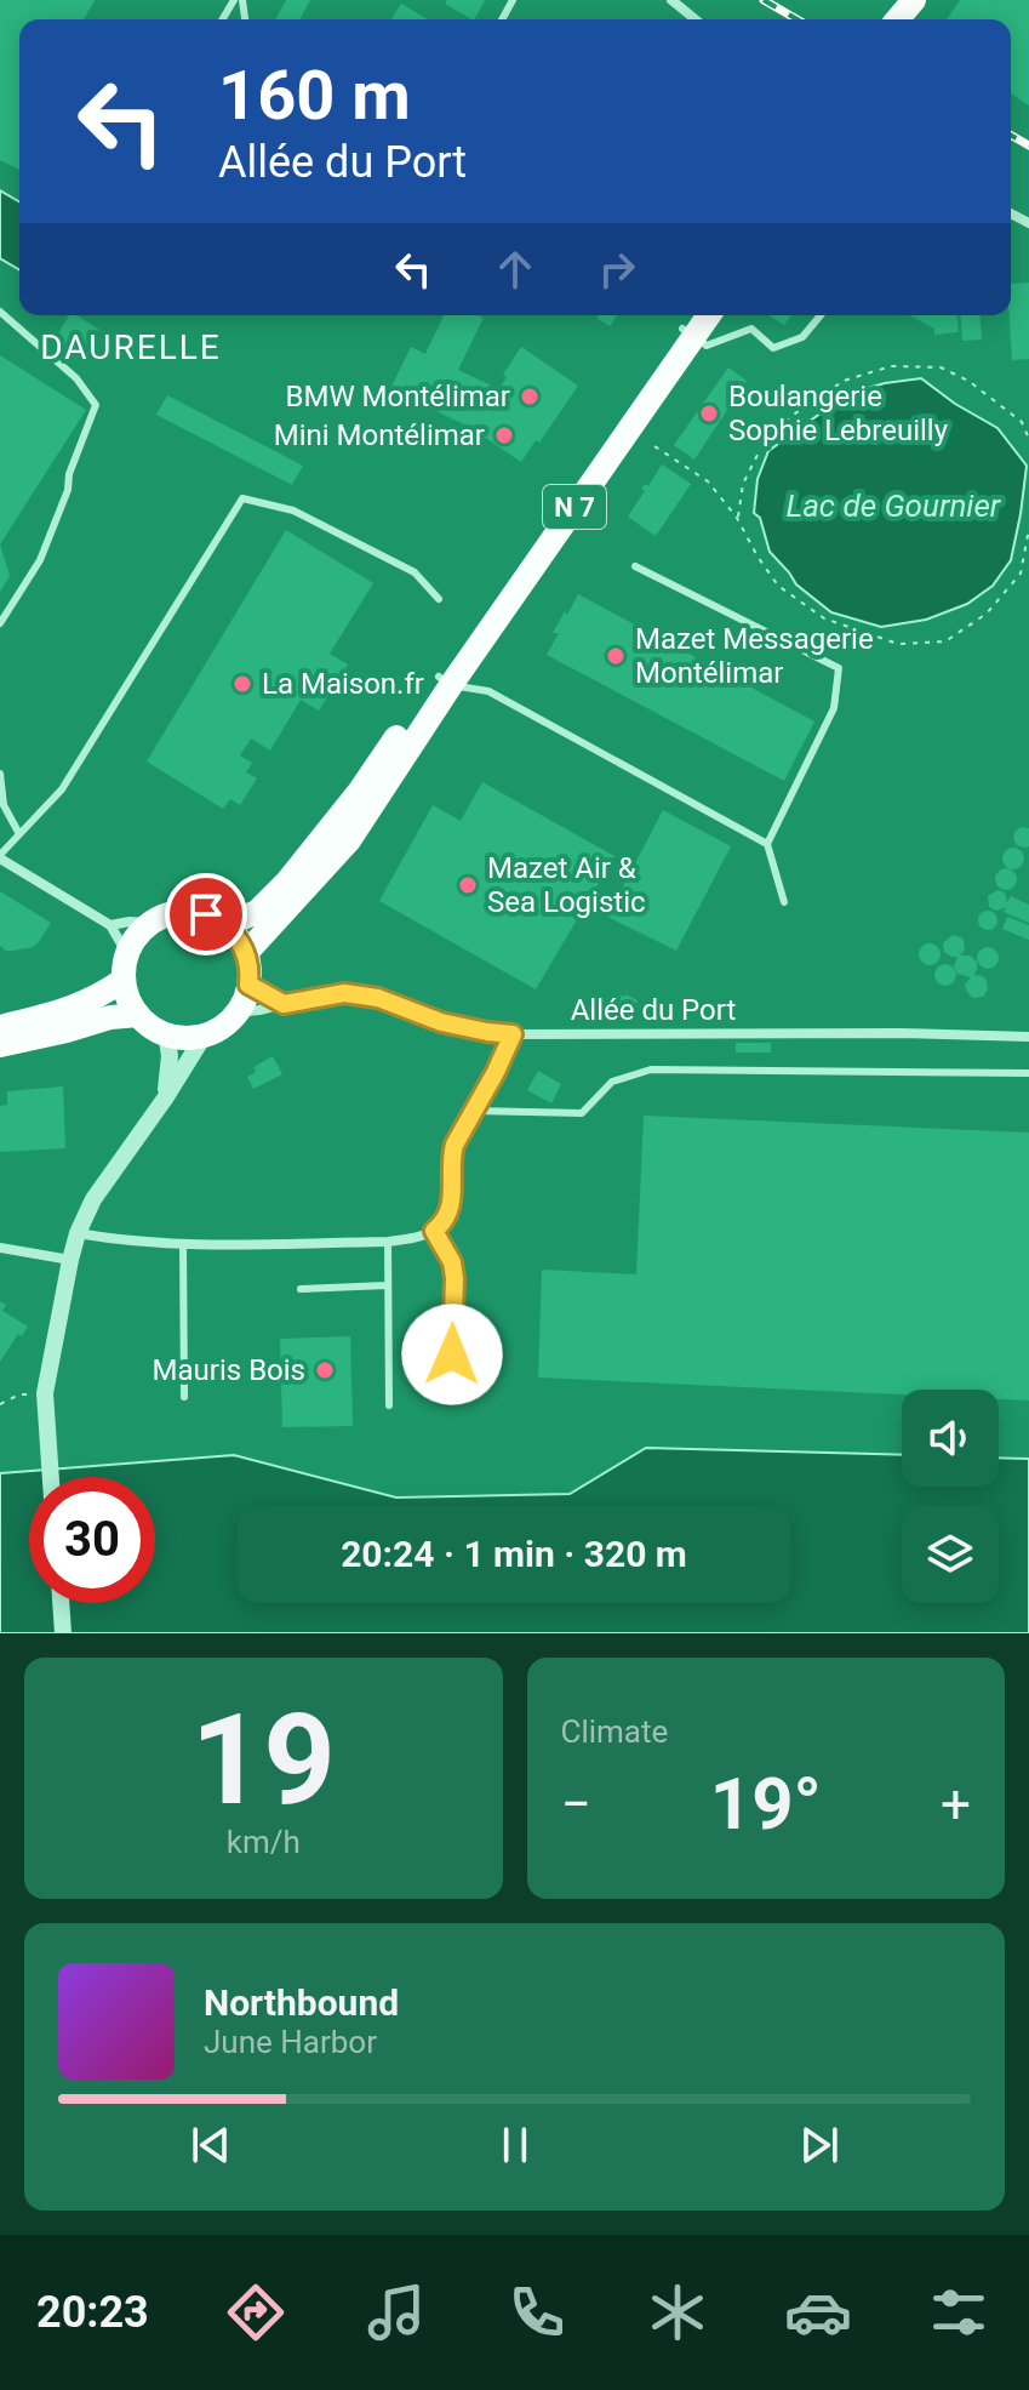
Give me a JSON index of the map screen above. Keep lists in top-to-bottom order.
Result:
{
  "streets": {
    "main road": ["N 7"],
    "street": ["Allée du Port"]
  },
  "crossings": [
    ["N 7", "Allée du Port"]
  ],
  "districts": ["DAURELLE"],
  "water": ["Lac de Gournier"],
  "places": [
    "BMW Montélimar",
    "Boulangerie Sophie Lebreuilly",
    "Mini Montélimar",
    "Mazet Messagerie Montélimar",
    "La Maison.fr",
    "Mazet Air & Sea Logistic",
    "Mauris Bois"
  ],
  "page": {
    "turn": ["160 m", "Allée du Port"],
    "limit": "30",
    "trip": "20:24 · 1 min · 320 m",
    "tile": [
      ["19", "km/h"],
      "Climate"
    ],
    "heat": ["−", "19°", "+"],
    "song": ["Northbound", "June Harbor"],
    "tabs": "20:23"
  }
}
